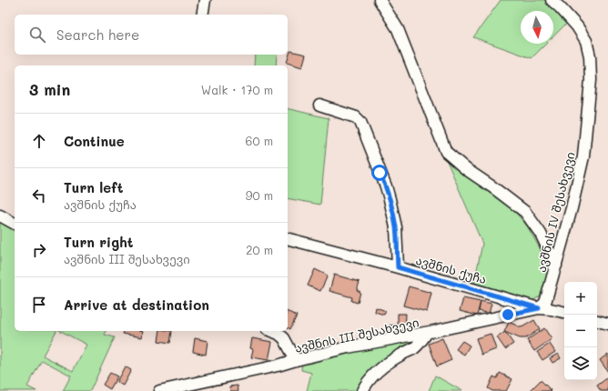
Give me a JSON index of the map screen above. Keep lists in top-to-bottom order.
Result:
{
  "streets": {
    "street": ["ავშნის IV შესახვევი", "ავშნის ქუჩა", "ავშნის III შესახვევი"]
  },
  "crossings": [
    ["ავშნის IV შესახვევი", "ავშნის ქუჩა"],
    ["ავშნის IV შესახვევი", "ავშნის III შესახვევი"],
    ["ავშნის ქუჩა", "ავშნის III შესახვევი"]
  ],
  "north": "bottom",
  "page": {
    "search": "Search here",
    "heading": ["3 min", "Walk · 170 m"],
    "list": [
      ["Continue", "60 m"],
      ["Turn left", "ავშნის ქუჩა", "90 m"],
      ["Turn right", "ავშნის III შესახვევი", "20 m"],
      "Arrive at destination"
    ],
    "map_buttons": ["+", "−"]
  }
}
